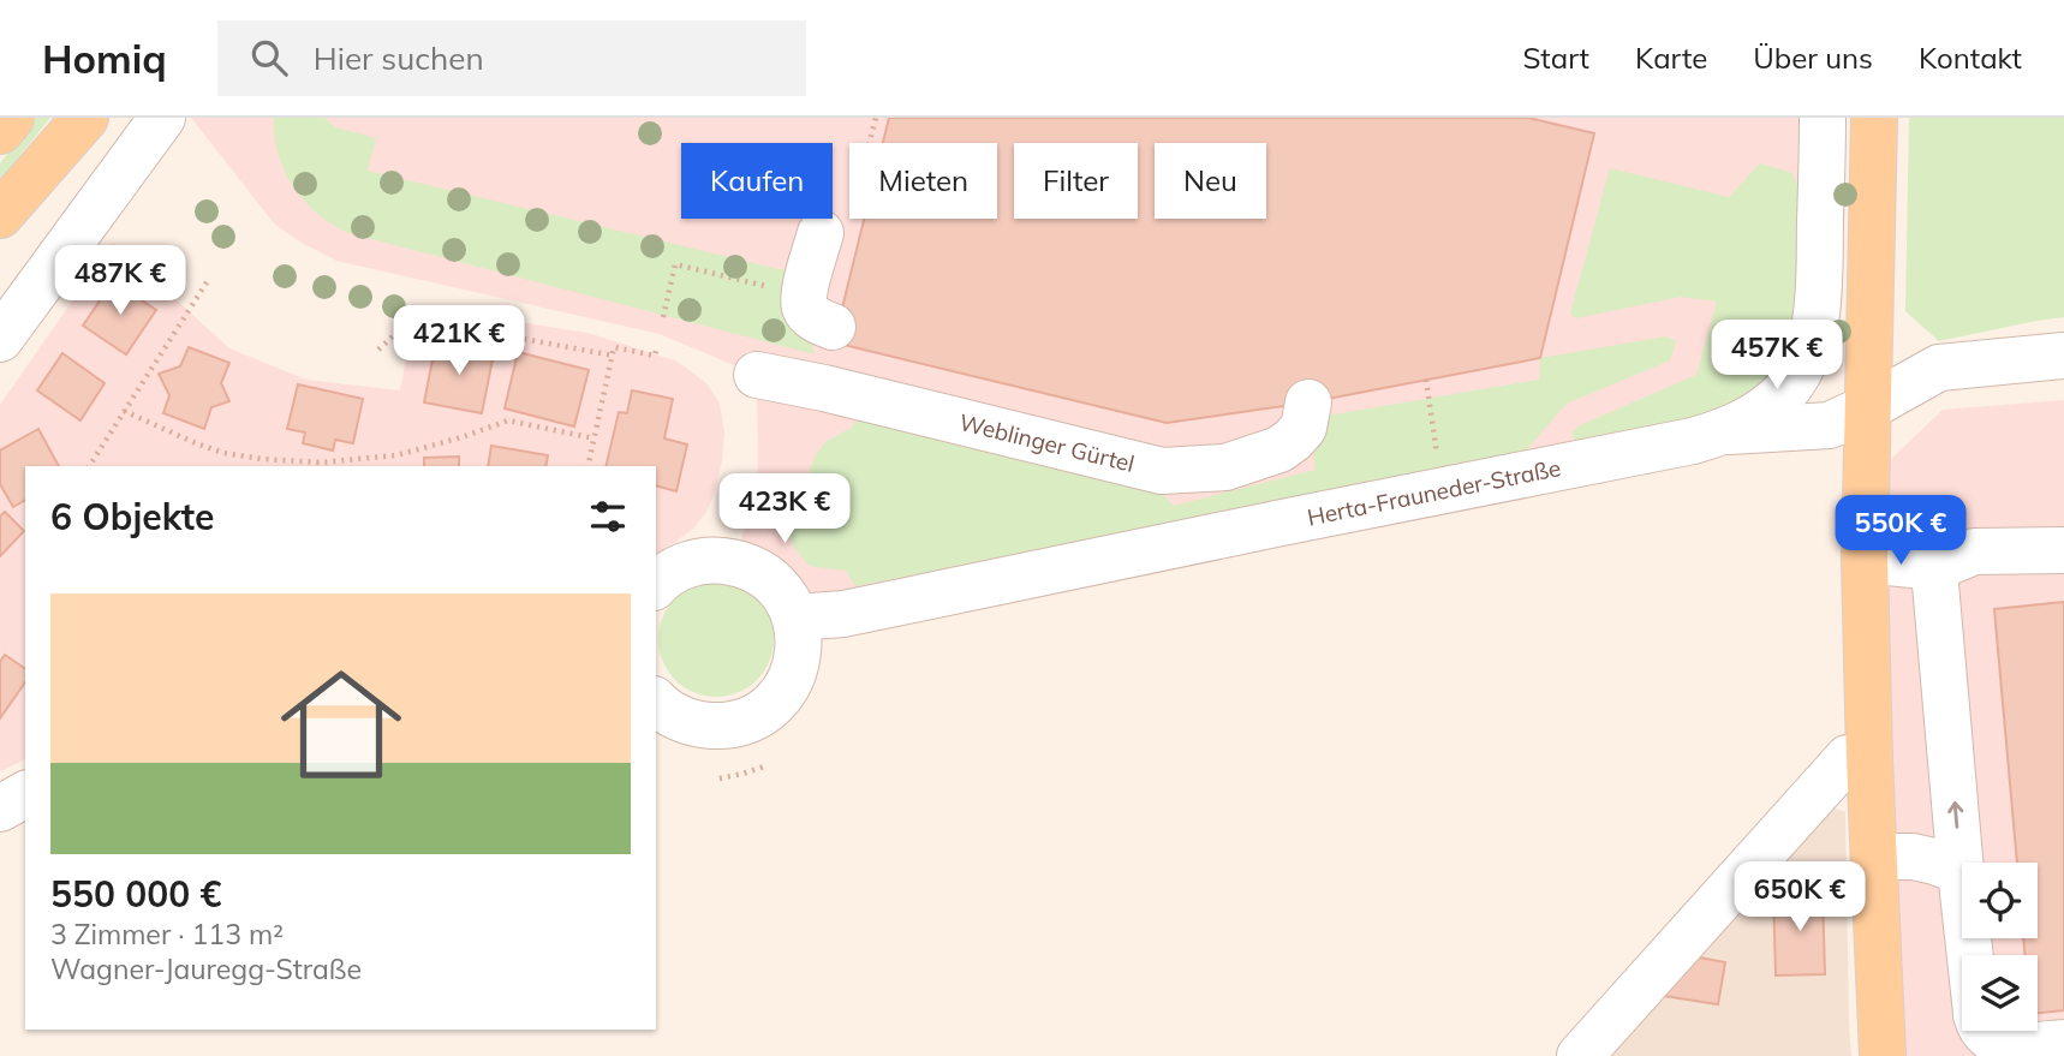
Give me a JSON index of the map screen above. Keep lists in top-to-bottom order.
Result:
{
  "streets": {
    "street": ["Weblinger Gürtel", "Herta-Frauneder-Straße"]
  },
  "page": {
    "header": "Homiq",
    "search": "Hier suchen",
    "nav": [
      "Start",
      "Karte",
      "Über uns",
      "Kontakt"
    ],
    "chip": [
      "Kaufen",
      "Mieten",
      "Filter",
      "Neu"
    ],
    "price": [
      "487K €",
      "421K €",
      "457K €",
      "423K €",
      "550K €",
      "650K €"
    ],
    "heading": "6 Objekte",
    "list": [
      {
        "name": "550 000 €",
        "note": "3 Zimmer · 113 m² · Wagner-Jauregg-Straße"
      }
    ]
  }
}
